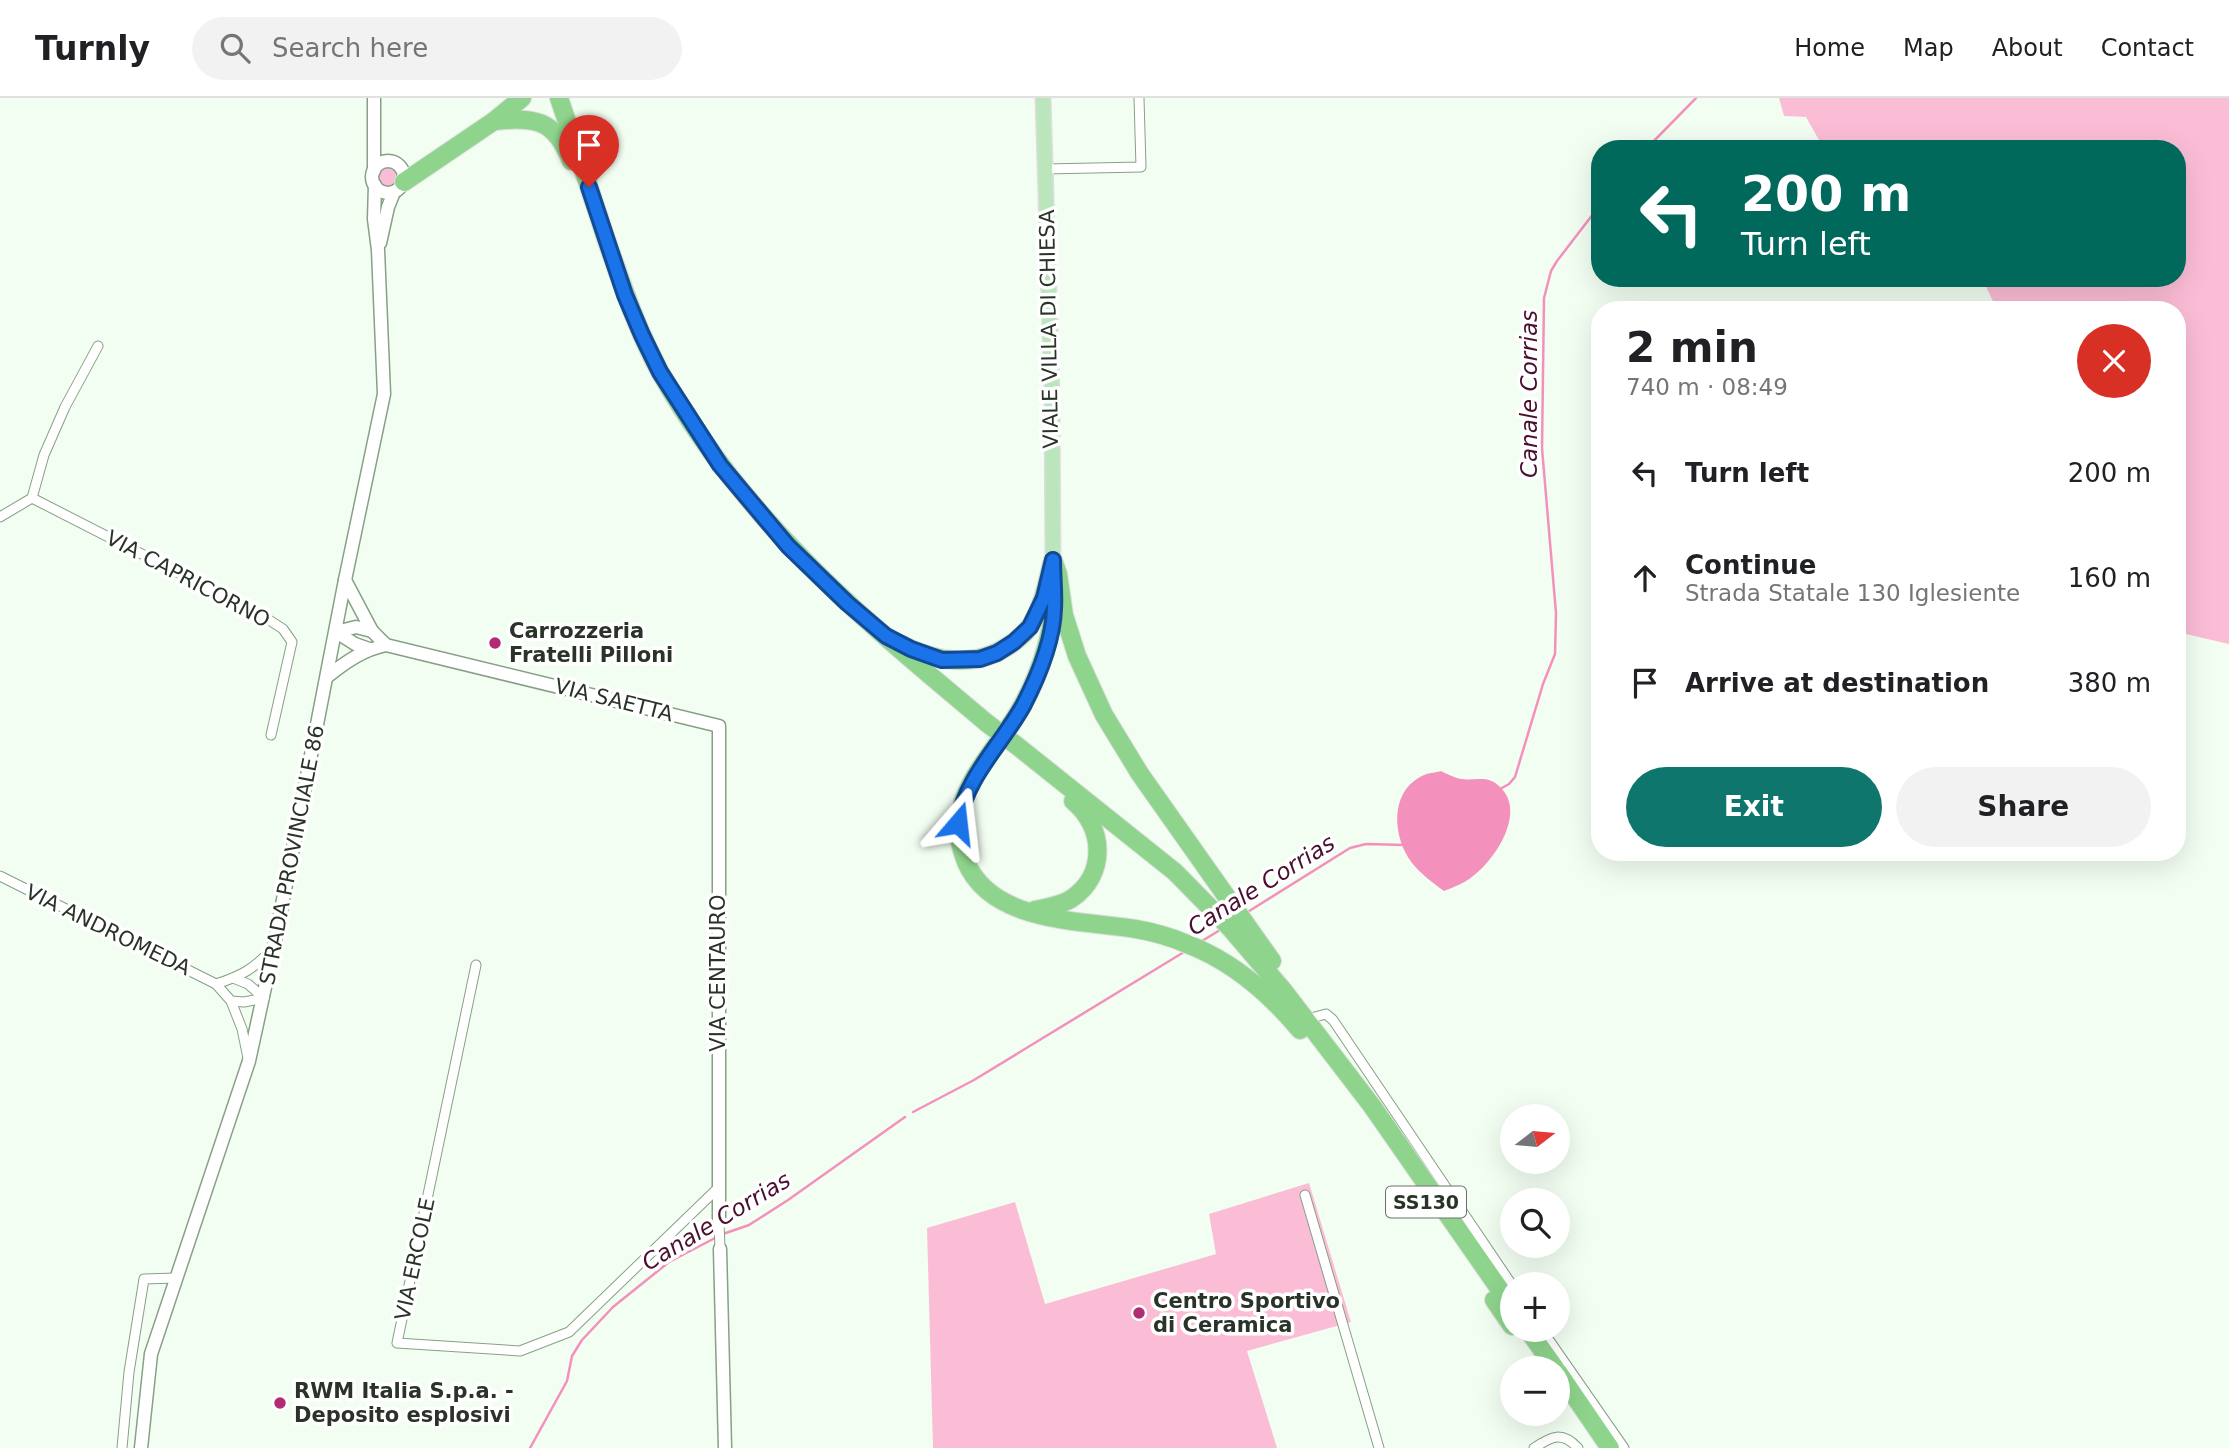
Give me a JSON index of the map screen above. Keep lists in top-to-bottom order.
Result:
{
  "streets": {
    "highway": ["SS130"],
    "main road": ["VIALE VILLA DI CHIESA"],
    "street": [
      "VIA CAPRICORNO",
      "VIA SAETTA",
      "STRADA PROVINCIALE 86",
      "VIA ANDROMEDA",
      "VIA CENTAURO",
      "VIA ERCOLE"
    ]
  },
  "crossings": [
    ["VIA SAETTA", "STRADA PROVINCIALE 86"],
    ["VIA SAETTA", "VIA CENTAURO"],
    ["STRADA PROVINCIALE 86", "VIA ANDROMEDA"],
    ["VIA CENTAURO", "VIA ERCOLE"]
  ],
  "water": ["Canale Corrias"],
  "places": ["Carrozzeria Fratelli Pilloni", "Centro Sportivo di Ceramica", "RWM Italia S.p.a. - Deposito esplosivi"],
  "north": "right",
  "page": {
    "header": "Turnly",
    "search": "Search here",
    "nav": [
      "Home",
      "Map",
      "About",
      "Contact"
    ],
    "turn": ["200 m", "Turn left"],
    "heading": ["2 min", "740 m · 08:49"],
    "list": [
      {
        "name": "Turn left",
        "value": "200 m"
      },
      {
        "name": "Continue",
        "note": "Strada Statale 130 Iglesiente",
        "value": "160 m"
      },
      {
        "name": "Arrive at destination",
        "value": "380 m"
      }
    ],
    "buttons": ["Exit", "Share"],
    "map_buttons": ["+", "−"]
  }
}
